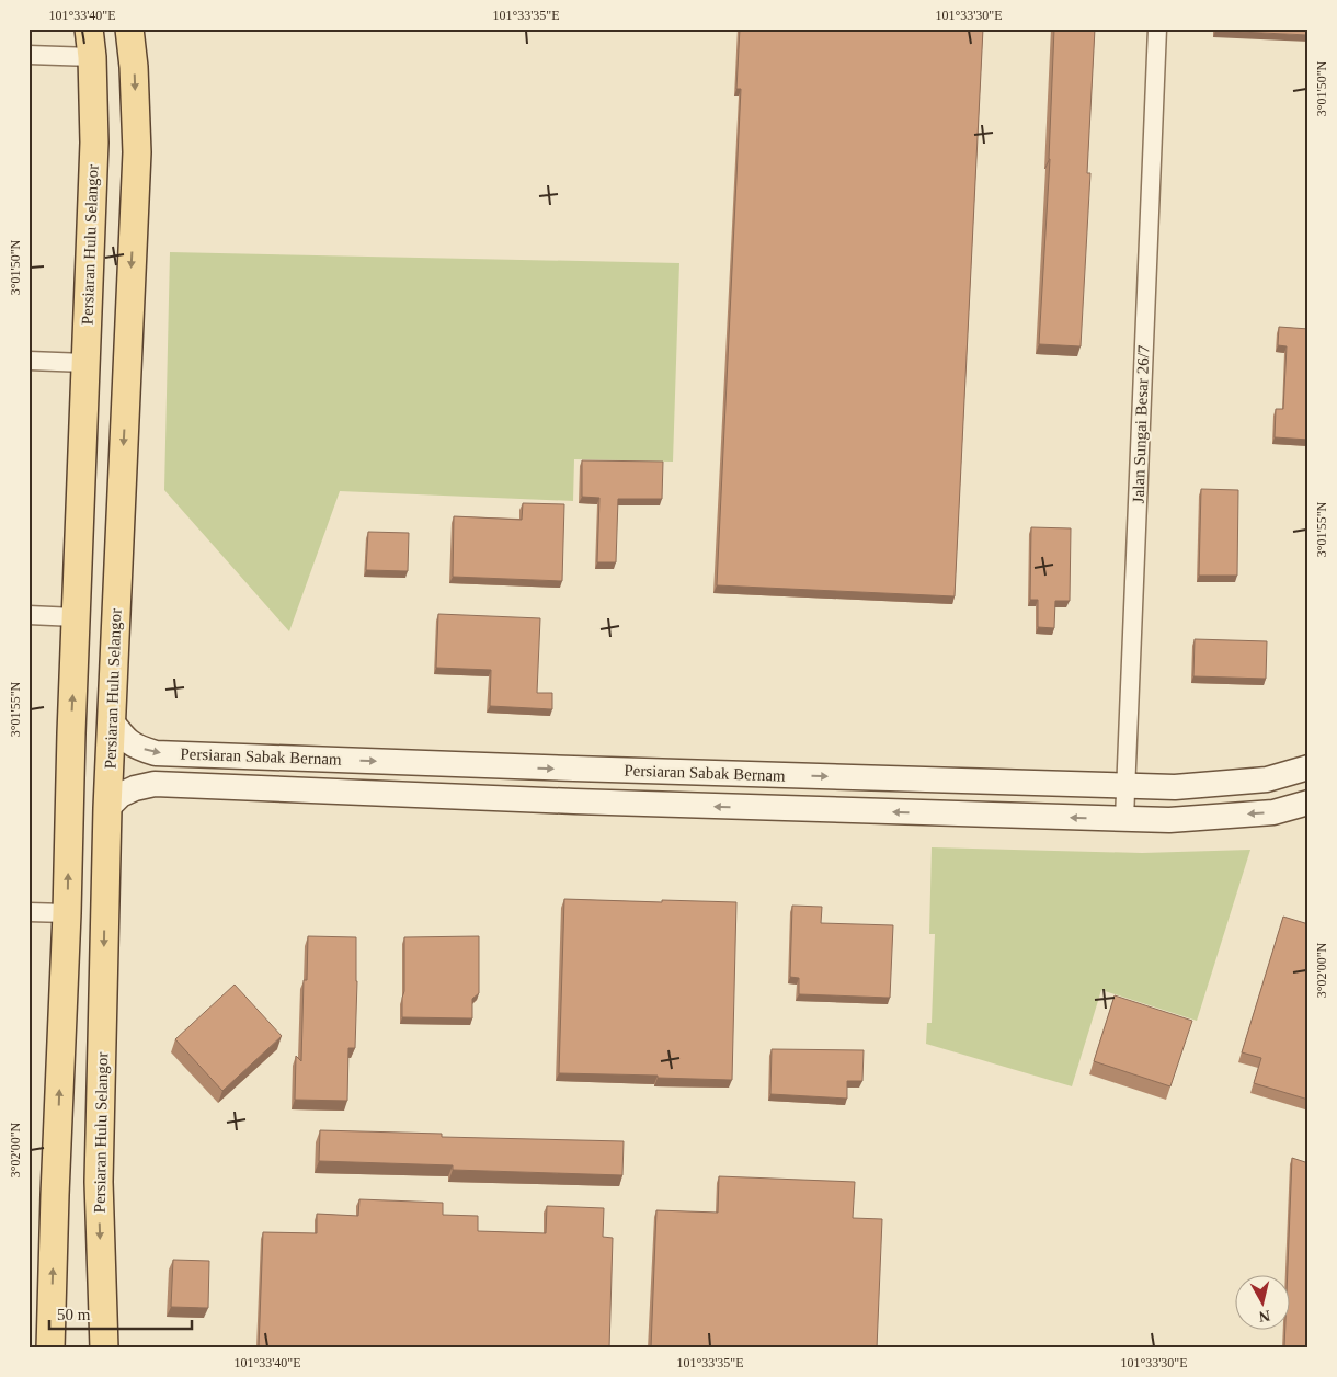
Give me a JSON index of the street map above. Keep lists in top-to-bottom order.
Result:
{
  "streets": {
    "main road": ["Persiaran Hulu Selangor"],
    "street": ["Jalan Sungai Besar 26/7", "Persiaran Sabak Bernam"]
  },
  "crossings": [
    ["Persiaran Hulu Selangor", "Persiaran Sabak Bernam"],
    ["Jalan Sungai Besar 26/7", "Persiaran Sabak Bernam"]
  ],
  "scale_bar": "50 m",
  "north": "bottom",
  "coordinates": [
    "101°33'40\"E",
    "101°33'35\"E",
    "101°33'30\"E",
    "3°01'50\"N",
    "3°01'55\"N",
    "3°02'00\"N"
  ]
}
